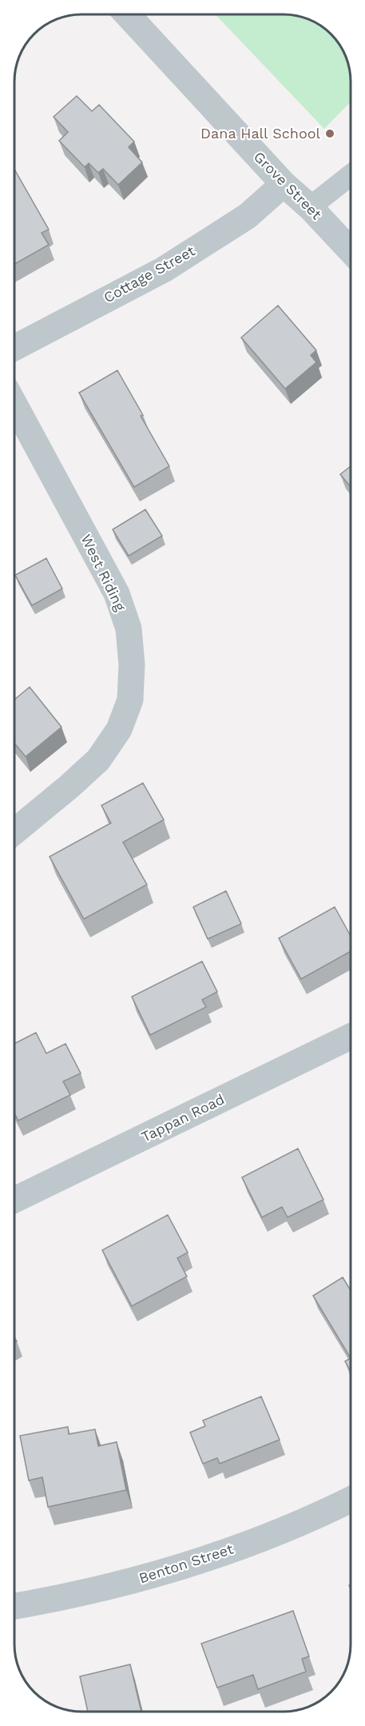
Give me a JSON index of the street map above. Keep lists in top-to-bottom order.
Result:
{
  "streets": {
    "street": [
      "Grove Street",
      "Cottage Street",
      "West Riding",
      "Tappan Road",
      "Benton Street"
    ]
  },
  "crossings": [
    ["Grove Street", "Cottage Street"]
  ],
  "places": ["Dana Hall School"]
}
